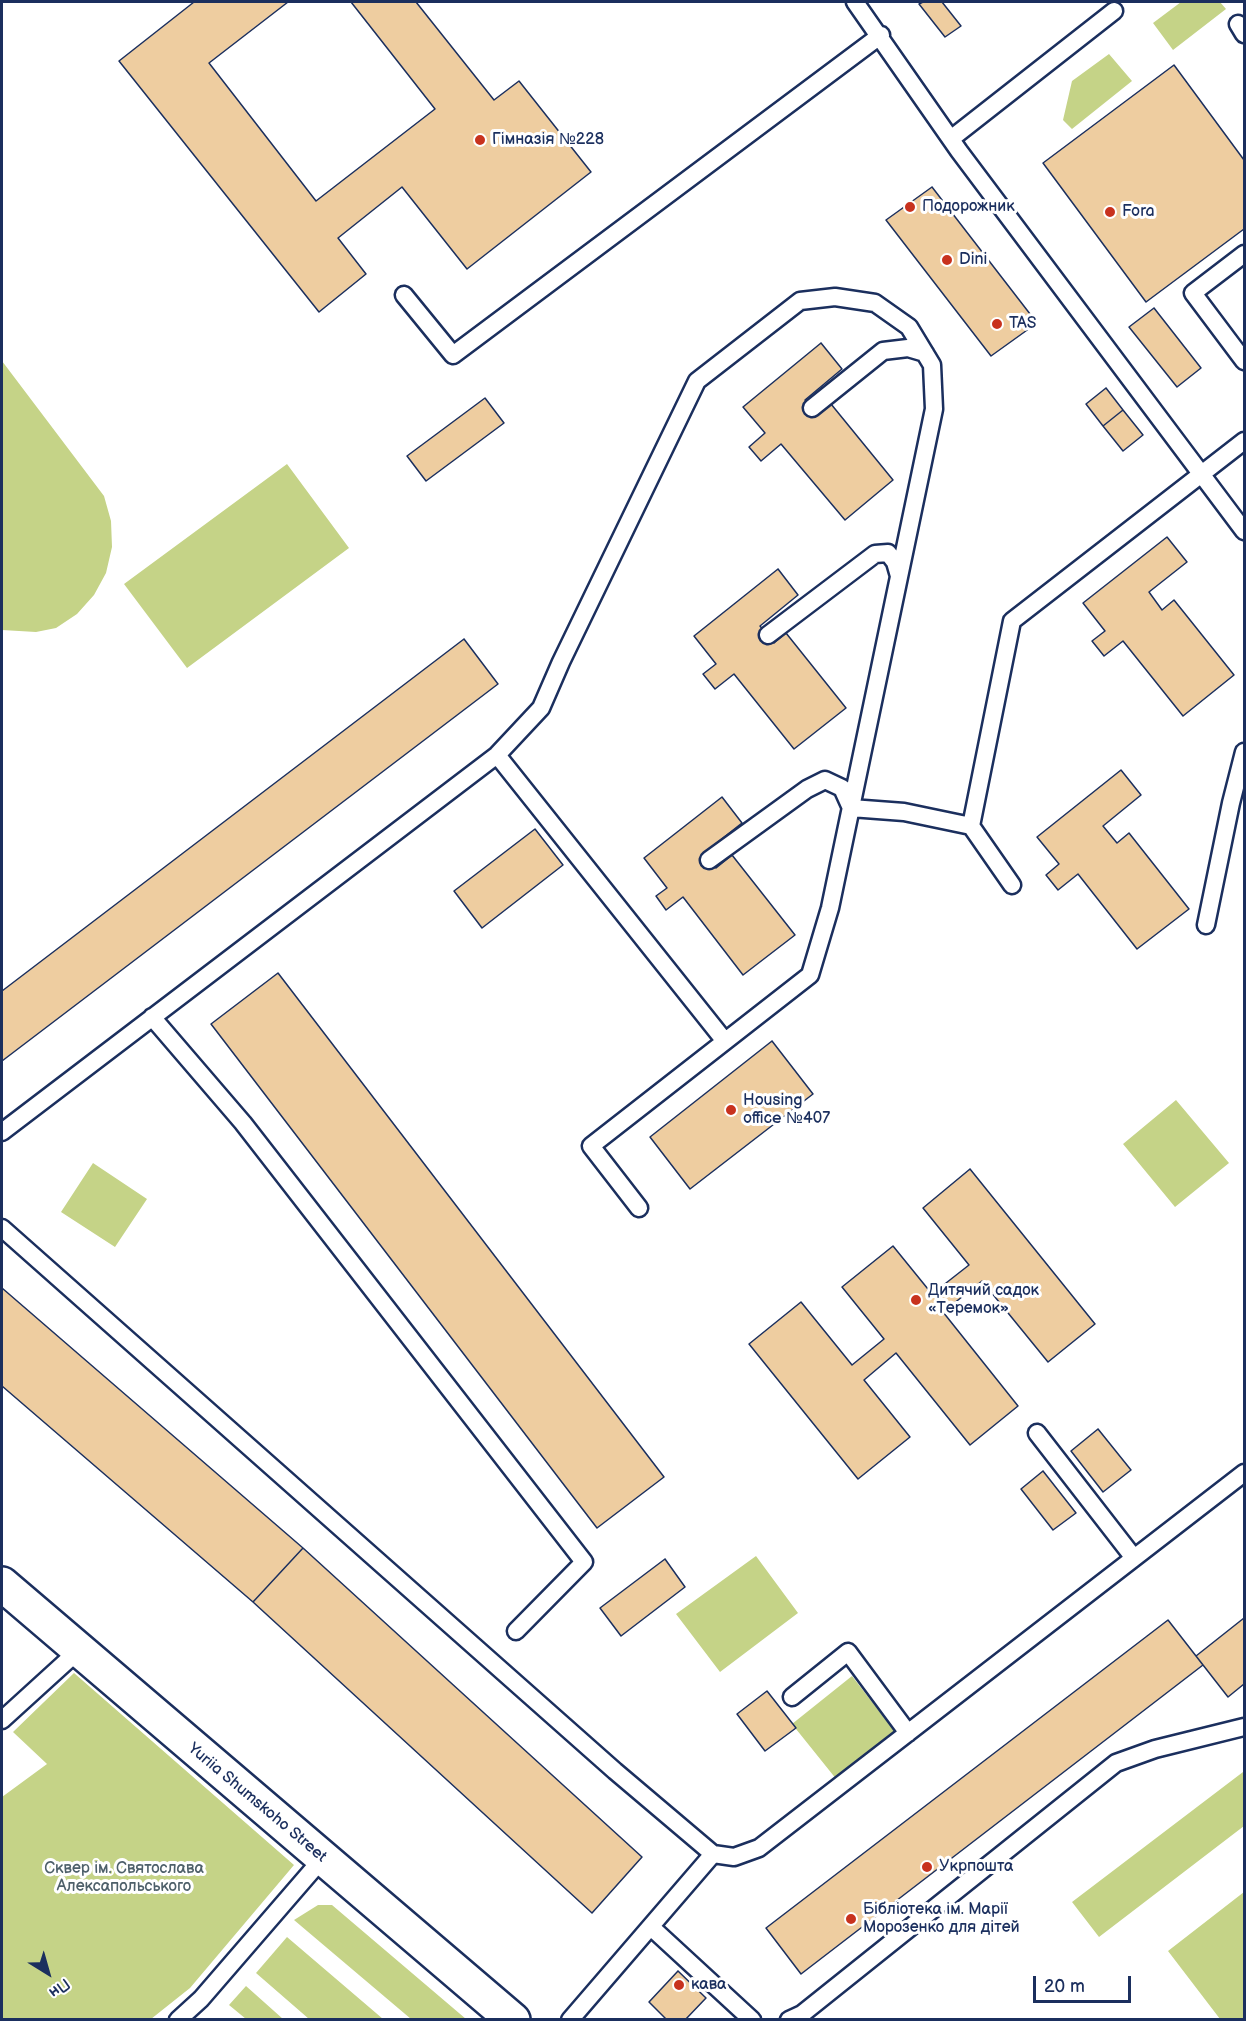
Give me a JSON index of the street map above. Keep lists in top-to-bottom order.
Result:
{
  "streets": {
    "street": ["Yuriia Shumskoho Street"]
  },
  "parks": ["Сквер ім. Святослава Алексапольського"],
  "places": [
    "Гімназія №228",
    "Подорожник",
    "Fora",
    "Dini",
    "TAS",
    "Housing office №407",
    "Дитячий садок «Теремок»",
    "Укрпошта",
    "Бібліотека ім. Марії Морозенко для дітей",
    "кава"
  ],
  "scale_bar": "20 m",
  "north": "bottom right"
}
